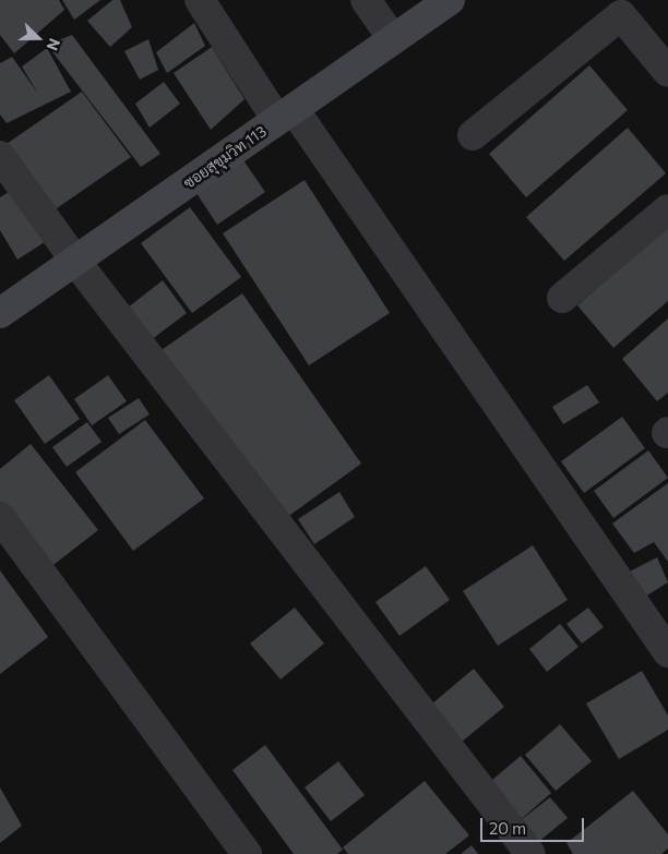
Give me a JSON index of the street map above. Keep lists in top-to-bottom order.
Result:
{
  "streets": {
    "main road": ["ซอยสุขุมวิท 113"]
  },
  "scale_bar": "20 m",
  "north": "right"
}
